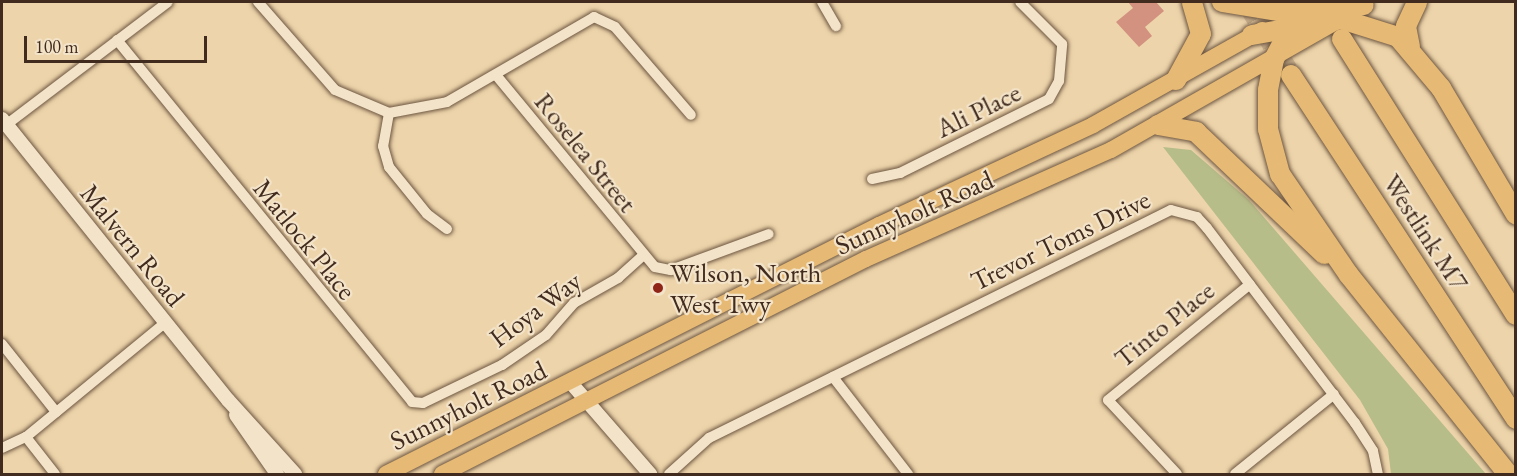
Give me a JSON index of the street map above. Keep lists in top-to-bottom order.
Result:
{
  "streets": {
    "highway": ["Westlink M7"],
    "main road": ["Sunnyholt Road"],
    "street": [
      "Ali Place",
      "Roselea Street",
      "Matlock Place",
      "Trevor Toms Drive",
      "Malvern Road",
      "Hoya Way",
      "Tinto Place"
    ]
  },
  "crossings": [
    ["Roselea Street", "Hoya Way"],
    ["Sunnyholt Road", "Westlink M7"],
    ["Matlock Place", "Hoya Way"],
    ["Trevor Toms Drive", "Tinto Place"]
  ],
  "places": ["Wilson, North West Twy"],
  "scale_bar": "100 m"
}
